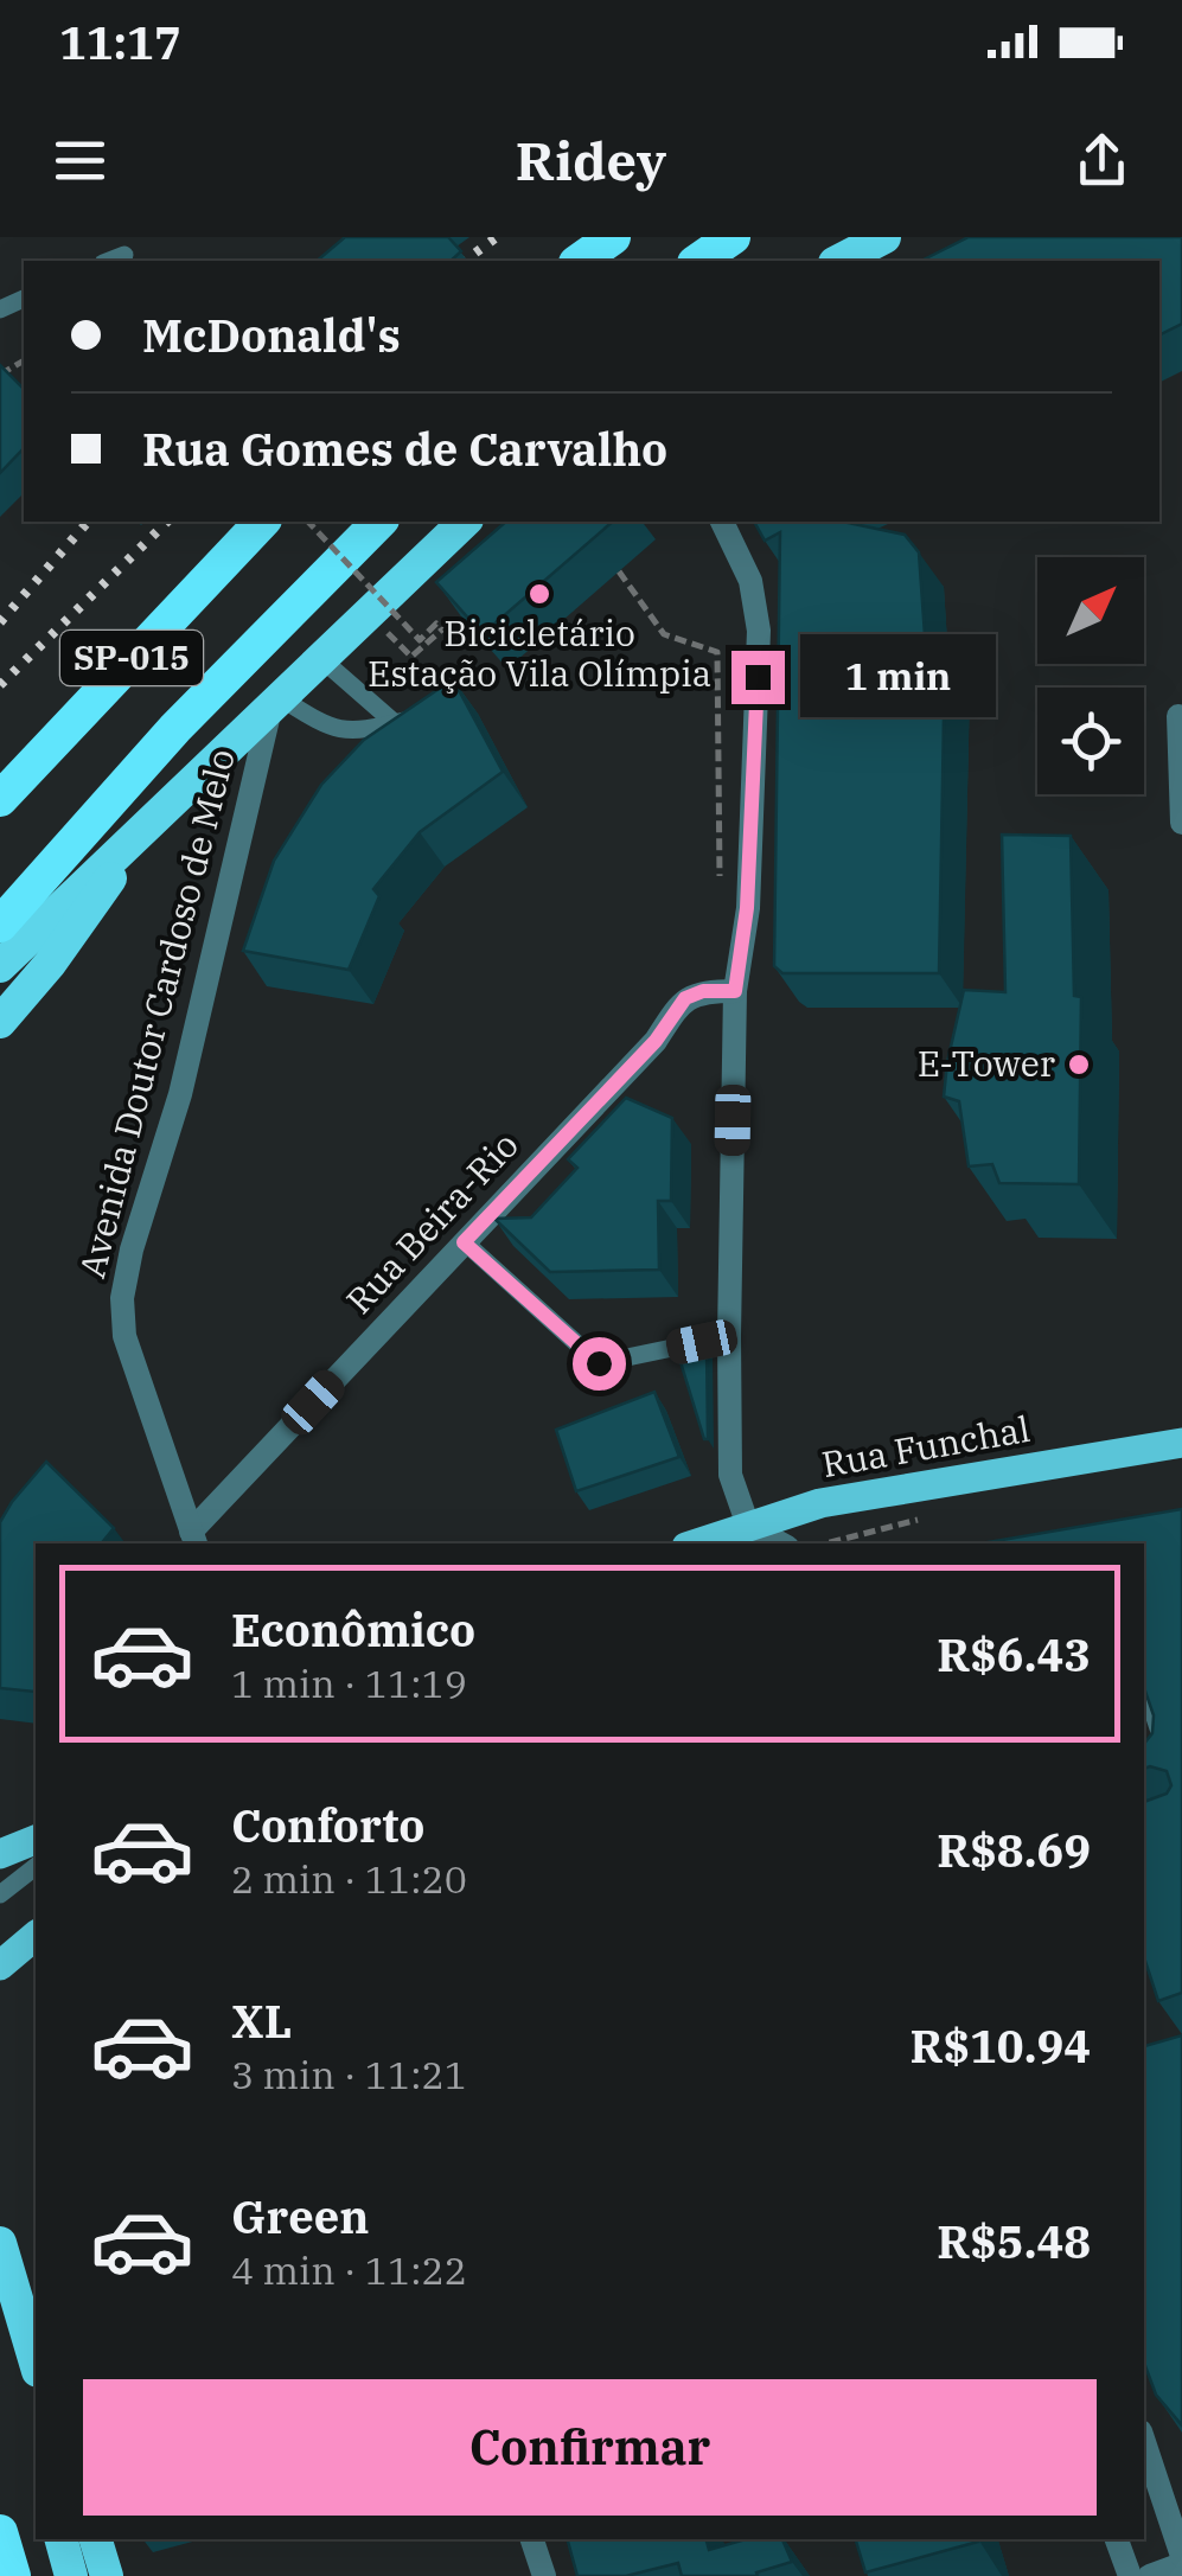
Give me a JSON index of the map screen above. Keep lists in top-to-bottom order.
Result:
{
  "streets": {
    "highway": ["SP-015"],
    "main road": ["Rua Funchal"],
    "street": ["Avenida Doutor Cardoso de Melo", "Rua Beira-Rio"]
  },
  "crossings": [
    ["Avenida Doutor Cardoso de Melo", "Rua Beira-Rio"]
  ],
  "places": ["Bicicletário Estação Vila Olímpia", "E-Tower"],
  "north": "top right",
  "page": {
    "status": "11:17",
    "header": "Ridey",
    "banner": ["McDonald's", "Rua Gomes de Carvalho"],
    "bubble": "1 min",
    "list": [
      {
        "name": "Econômico",
        "note": "1 min · 11:19",
        "value": "R$6.43"
      },
      {
        "name": "Conforto",
        "note": "2 min · 11:20",
        "value": "R$8.69"
      },
      {
        "name": "XL",
        "note": "3 min · 11:21",
        "value": "R$10.94"
      },
      {
        "name": "Green",
        "note": "4 min · 11:22",
        "value": "R$5.48"
      }
    ],
    "buttons": "Confirmar"
  }
}
